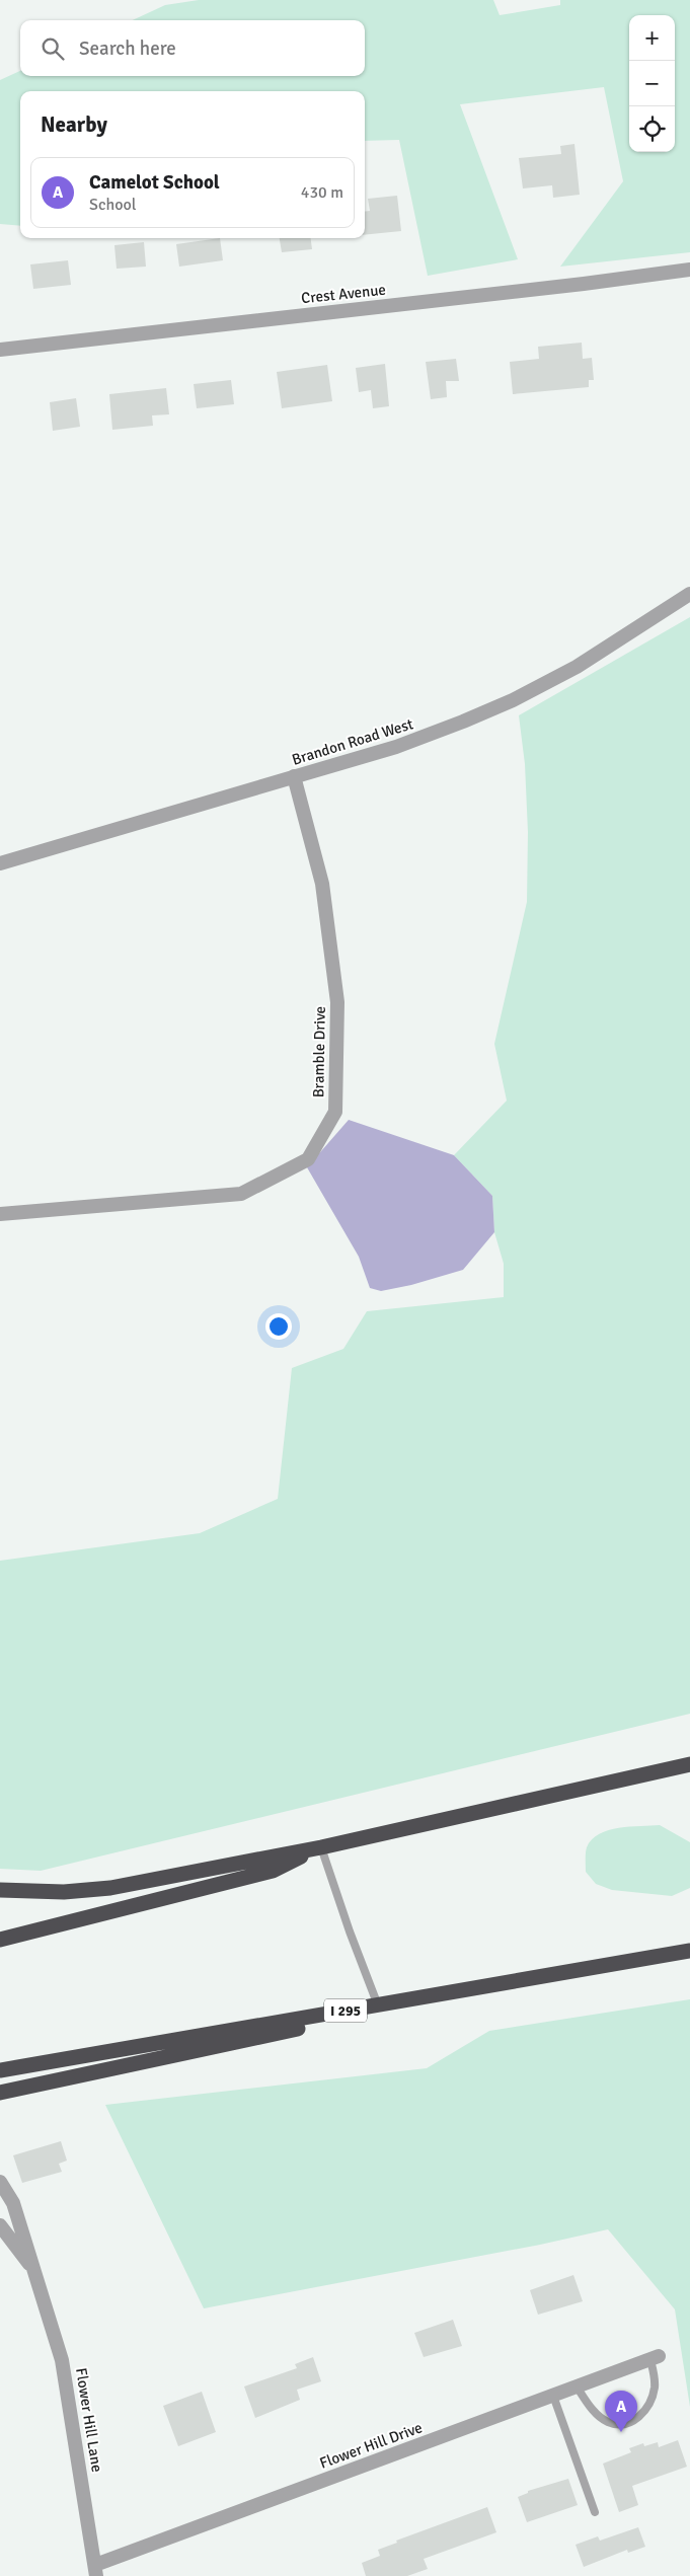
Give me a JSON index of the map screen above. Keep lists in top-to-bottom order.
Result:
{
  "streets": {
    "highway": ["I 295"],
    "street": [
      "Crest Avenue",
      "Brandon Road West",
      "Bramble Drive",
      "Flower Hill Lane",
      "Flower Hill Drive"
    ]
  },
  "crossings": [
    ["Brandon Road West", "Bramble Drive"],
    ["Flower Hill Lane", "Flower Hill Drive"]
  ],
  "page": {
    "map_buttons": ["+", "−"],
    "search": "Search here",
    "heading": "Nearby",
    "list": [
      {
        "mark": "A",
        "name": "Camelot School",
        "note": "School",
        "value": "430 m"
      }
    ],
    "pins": "A"
  }
}
